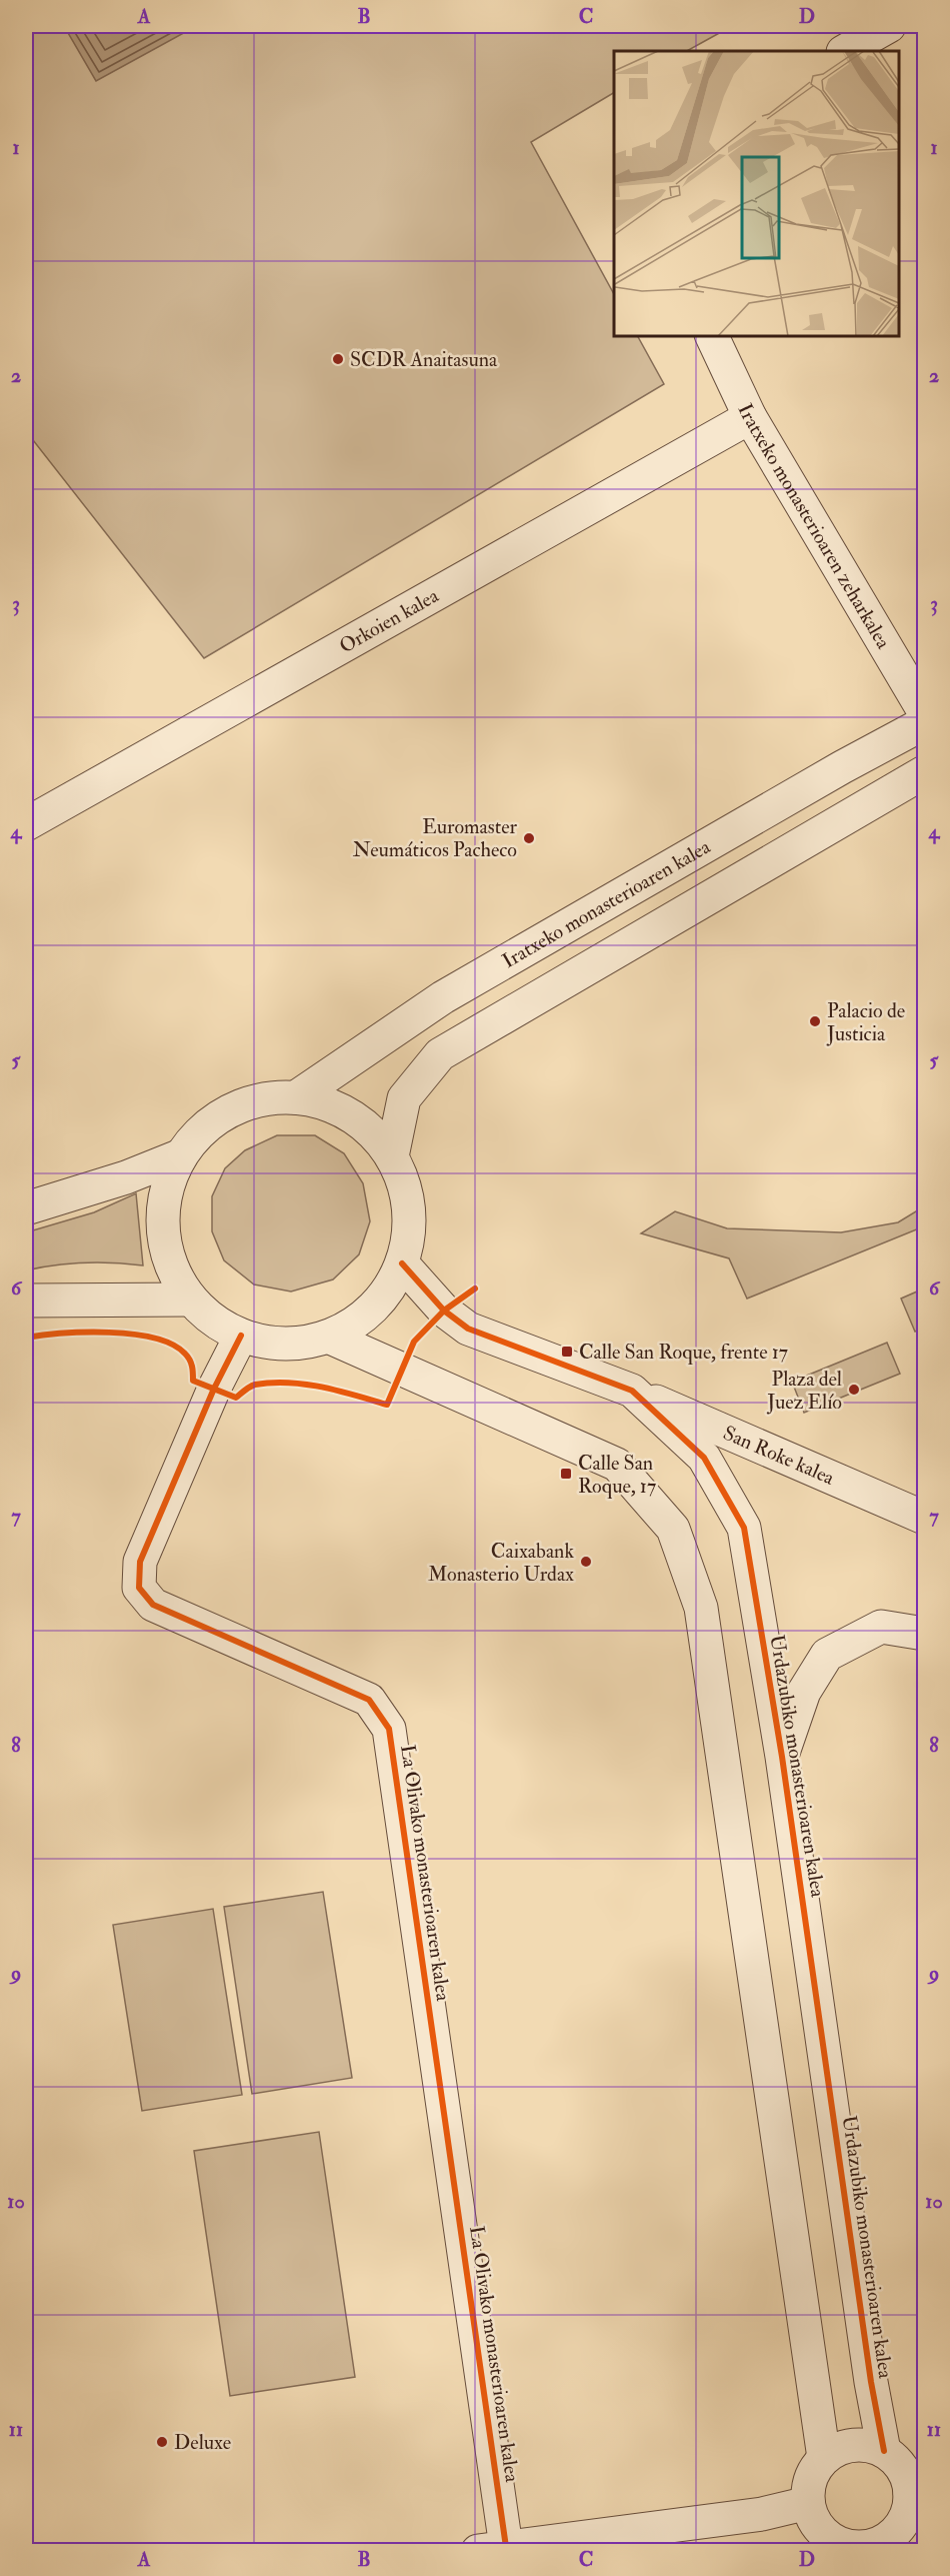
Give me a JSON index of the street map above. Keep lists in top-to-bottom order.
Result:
{
  "streets": {
    "street": [
      "Iratxeko monasterioaren zeharkalea",
      "Orkoien kalea",
      "Iratxeko monasterioaren kalea",
      "San Roke kalea",
      "Urdazubiko monasterioaren kalea",
      "La Olivako monasterioaren kalea"
    ]
  },
  "crossings": [
    ["Iratxeko monasterioaren zeharkalea", "Orkoien kalea"],
    ["San Roke kalea", "Urdazubiko monasterioaren kalea"],
    ["Urdazubiko monasterioaren kalea", "La Olivako monasterioaren kalea"]
  ],
  "places": {
    "other": [
      "SCDR Anaitasuna",
      "Euromaster Neumáticos Pacheco",
      "Palacio de Justicia",
      "Plaza del Juez Elío",
      "Caixabank Monasterio Urdax",
      "Deluxe"
    ],
    "transit": ["Calle San Roque, frente 17", "Calle San Roque, 17"]
  },
  "grid": {
    "columns": [
      "A",
      "B",
      "C",
      "D"
    ],
    "rows": [
      "1",
      "2",
      "3",
      "4",
      "5",
      "6",
      "7",
      "8",
      "9",
      "10",
      "11"
    ]
  }
}
